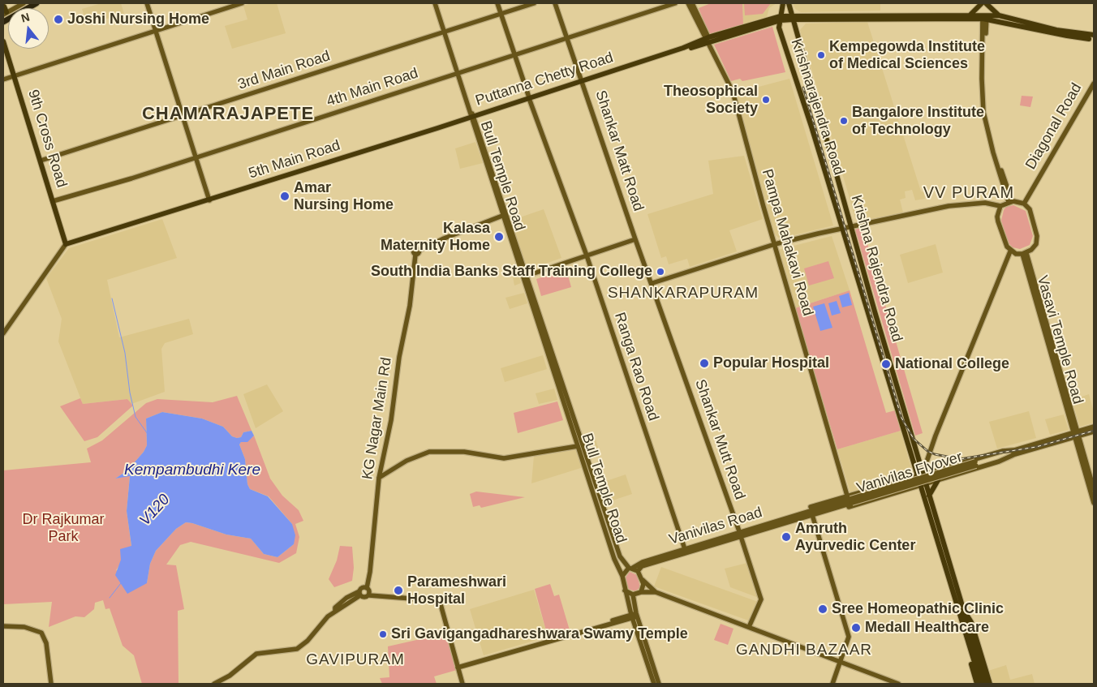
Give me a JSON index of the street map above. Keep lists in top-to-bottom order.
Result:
{
  "streets": {
    "main road": [
      "Puttanna Chetty Road",
      "Krishnarajendra Road",
      "9th Cross Road",
      "5th Main Road",
      "Krishna Rajendra Road"
    ],
    "street": [
      "3rd Main Road",
      "4th Main Road",
      "Diagonal Road",
      "Shankar Matt Road",
      "Bull Temple Road",
      "Pampa Mahakavi Road",
      "Vasavi Temple Road",
      "Ranga Rao Road",
      "KG Nagar Main Rd",
      "Shankar Mutt Road",
      "Vanivilas Flyover",
      "Vanivilas Road"
    ]
  },
  "crossings": [
    ["3rd Main Road", "9th Cross Road"],
    ["3rd Main Road", "Ranga Rao Road"],
    ["Puttanna Chetty Road", "Krishnarajendra Road"],
    ["Puttanna Chetty Road", "Shankar Matt Road"],
    ["Puttanna Chetty Road", "5th Main Road"],
    ["Puttanna Chetty Road", "Bull Temple Road"],
    ["Puttanna Chetty Road", "Pampa Mahakavi Road"],
    ["Puttanna Chetty Road", "Krishna Rajendra Road"],
    ["Puttanna Chetty Road", "Ranga Rao Road"],
    ["4th Main Road", "9th Cross Road"],
    ["4th Main Road", "Shankar Matt Road"],
    ["4th Main Road", "Ranga Rao Road"],
    ["Krishnarajendra Road", "Krishna Rajendra Road"],
    ["Diagonal Road", "Vasavi Temple Road"],
    ["9th Cross Road", "5th Main Road"],
    ["Shankar Matt Road", "Shankar Mutt Road"],
    ["5th Main Road", "Bull Temple Road"],
    ["Bull Temple Road", "KG Nagar Main Rd"],
    ["Bull Temple Road", "Vanivilas Road"],
    ["Pampa Mahakavi Road", "Vanivilas Flyover"],
    ["Ranga Rao Road", "Vanivilas Road"],
    ["Shankar Mutt Road", "Vanivilas Road"],
    ["Vanivilas Flyover", "Vanivilas Road"]
  ],
  "districts": [
    "CHAMARAJAPETE",
    "VV PURAM",
    "SHANKARAPURAM",
    "GANDHI BAZAAR",
    "GAVIPURAM"
  ],
  "water": ["Kempambudhi Kere", "V120"],
  "parks": ["Dr Rajkumar Park"],
  "places": [
    "Joshi Nursing Home",
    "Kempegowda Institute of Medical Sciences",
    "Theosophical Society",
    "Bangalore Institute of Technology",
    "Amar Nursing Home",
    "Kalasa Maternity Home",
    "South India Banks Staff Training College",
    "Popular Hospital",
    "National College",
    "Amruth Ayurvedic Center",
    "Parameshwari Hospital",
    "Sree Homeopathic Clinic",
    "Medall Healthcare",
    "Sri Gavigangadhareshwara Swamy Temple"
  ],
  "north": "top"
}
